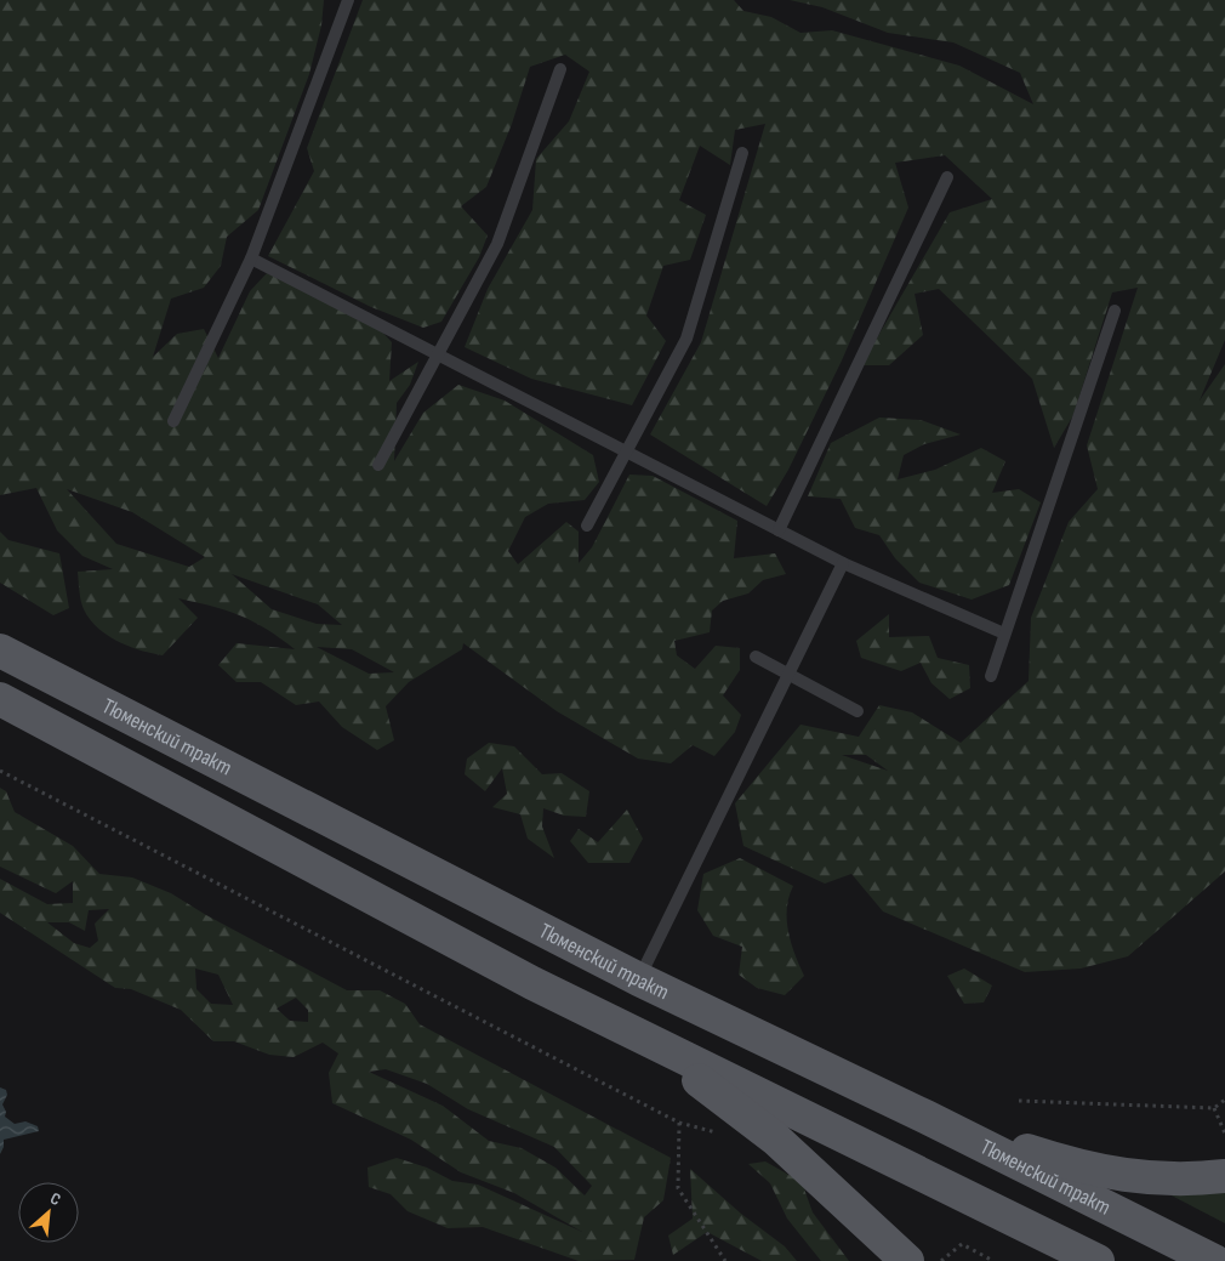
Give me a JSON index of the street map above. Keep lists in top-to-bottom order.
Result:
{
  "streets": {
    "main road": ["Тюменский тракт"]
  },
  "north": "top right"
}
